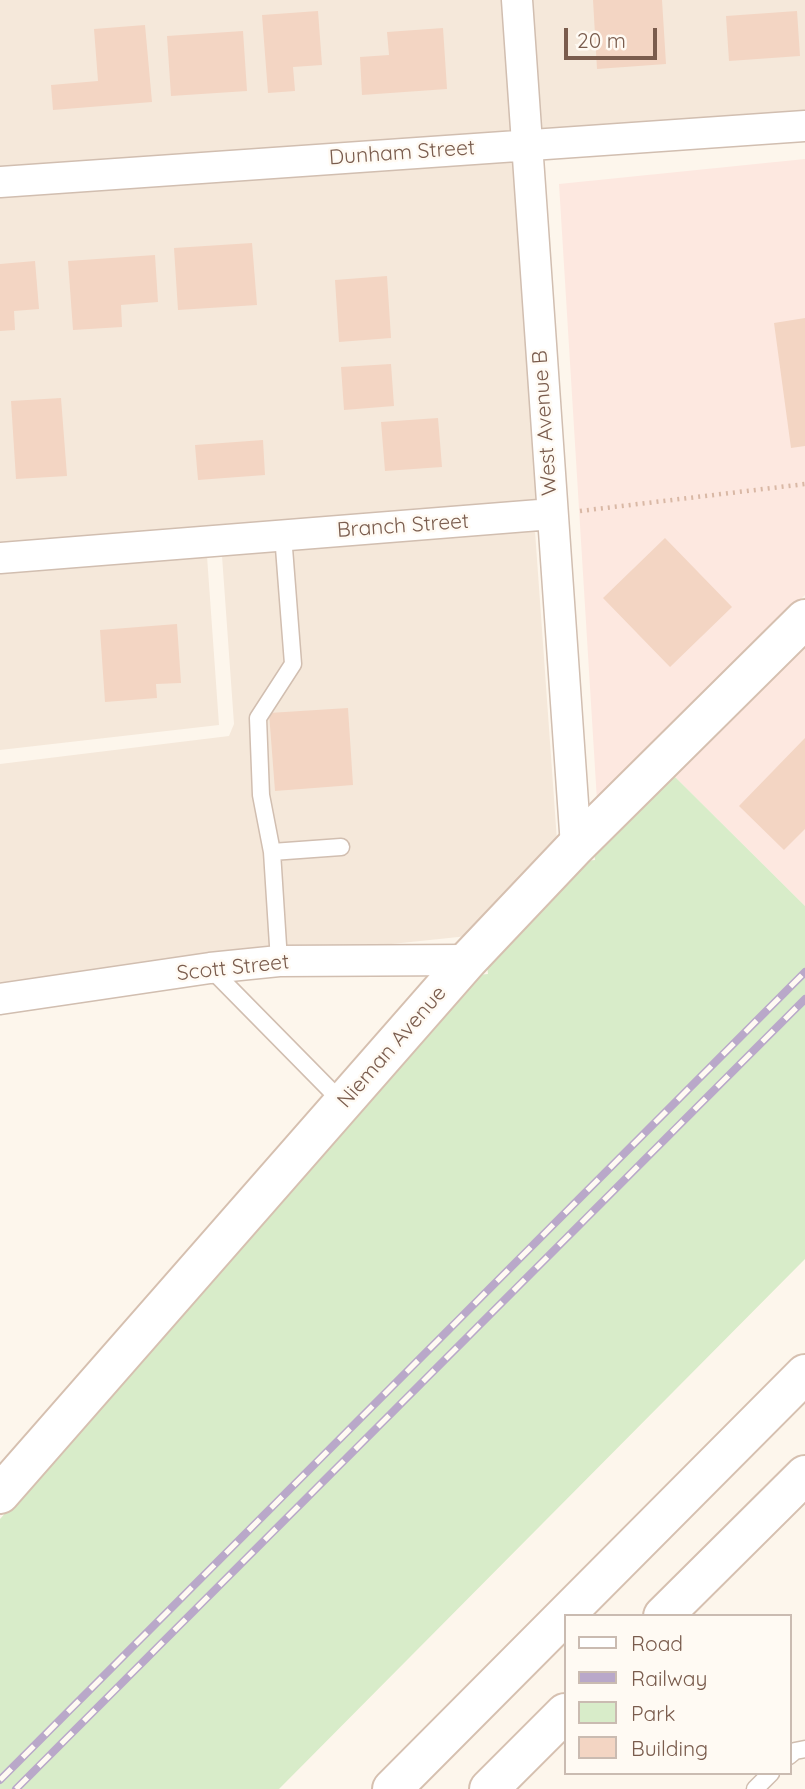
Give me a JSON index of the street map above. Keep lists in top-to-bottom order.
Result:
{
  "streets": {
    "street": [
      "Dunham Street",
      "West Avenue B",
      "Branch Street",
      "Scott Street",
      "Nieman Avenue"
    ]
  },
  "crossings": [
    ["Dunham Street", "West Avenue B"],
    ["West Avenue B", "Branch Street"],
    ["West Avenue B", "Nieman Avenue"],
    ["Scott Street", "Nieman Avenue"]
  ],
  "legend": [
    "Road",
    "Railway",
    "Park",
    "Building"
  ],
  "scale_bar": "20 m"
}
